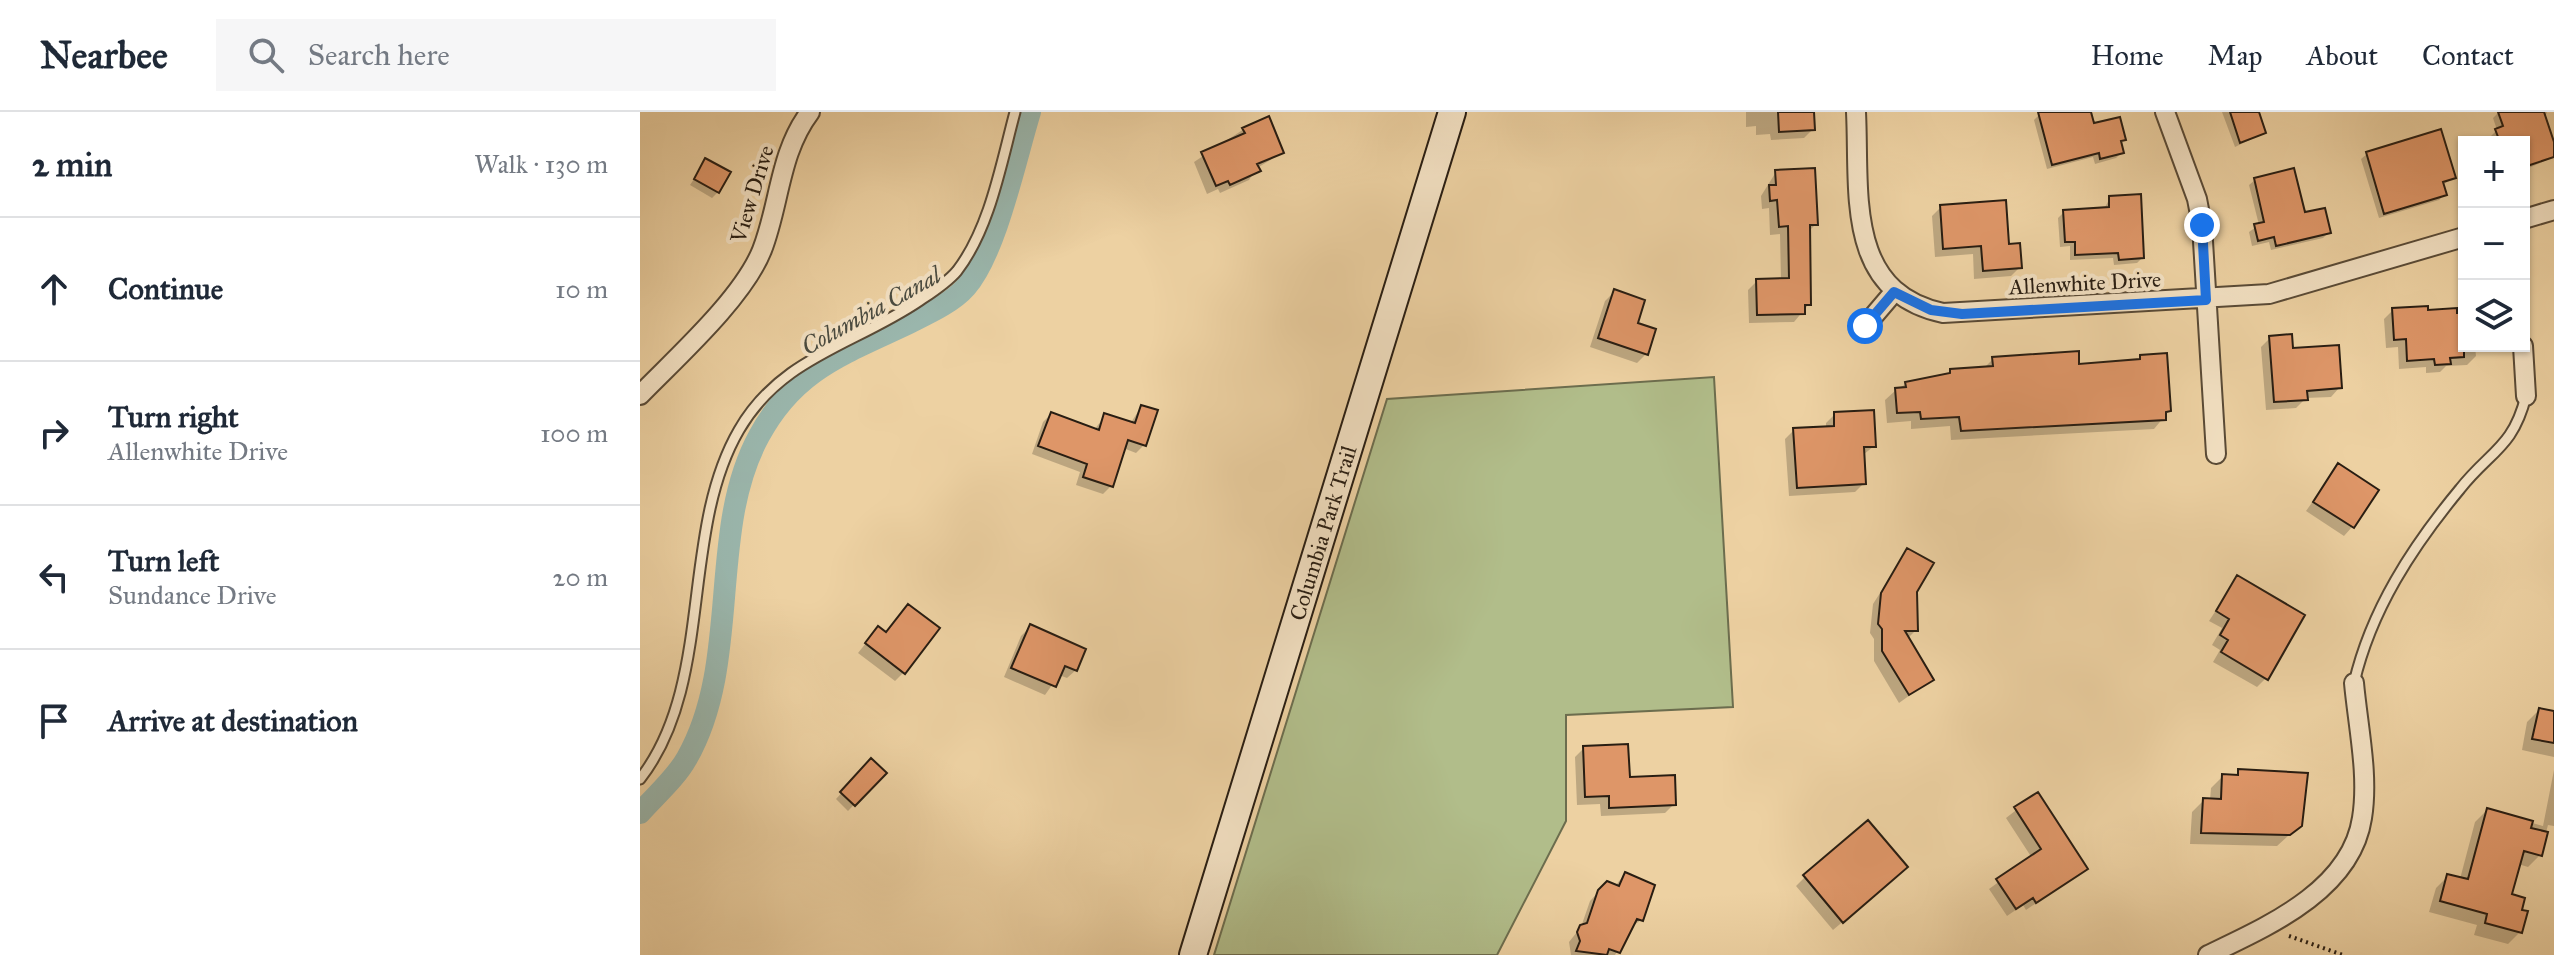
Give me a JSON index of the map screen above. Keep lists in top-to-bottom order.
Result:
{
  "streets": {
    "main road": ["Columbia Park Trail"],
    "street": ["View Drive", "Allenwhite Drive"]
  },
  "water": ["Columbia Canal"],
  "page": {
    "header": "Nearbee",
    "search": "Search here",
    "nav": [
      "Home",
      "Map",
      "About",
      "Contact"
    ],
    "heading": ["2 min", "Walk · 130 m"],
    "map_buttons": ["+", "−"],
    "list": [
      ["Continue", "10 m"],
      ["Turn right", "Allenwhite Drive", "100 m"],
      ["Turn left", "Sundance Drive", "20 m"],
      "Arrive at destination"
    ]
  }
}
